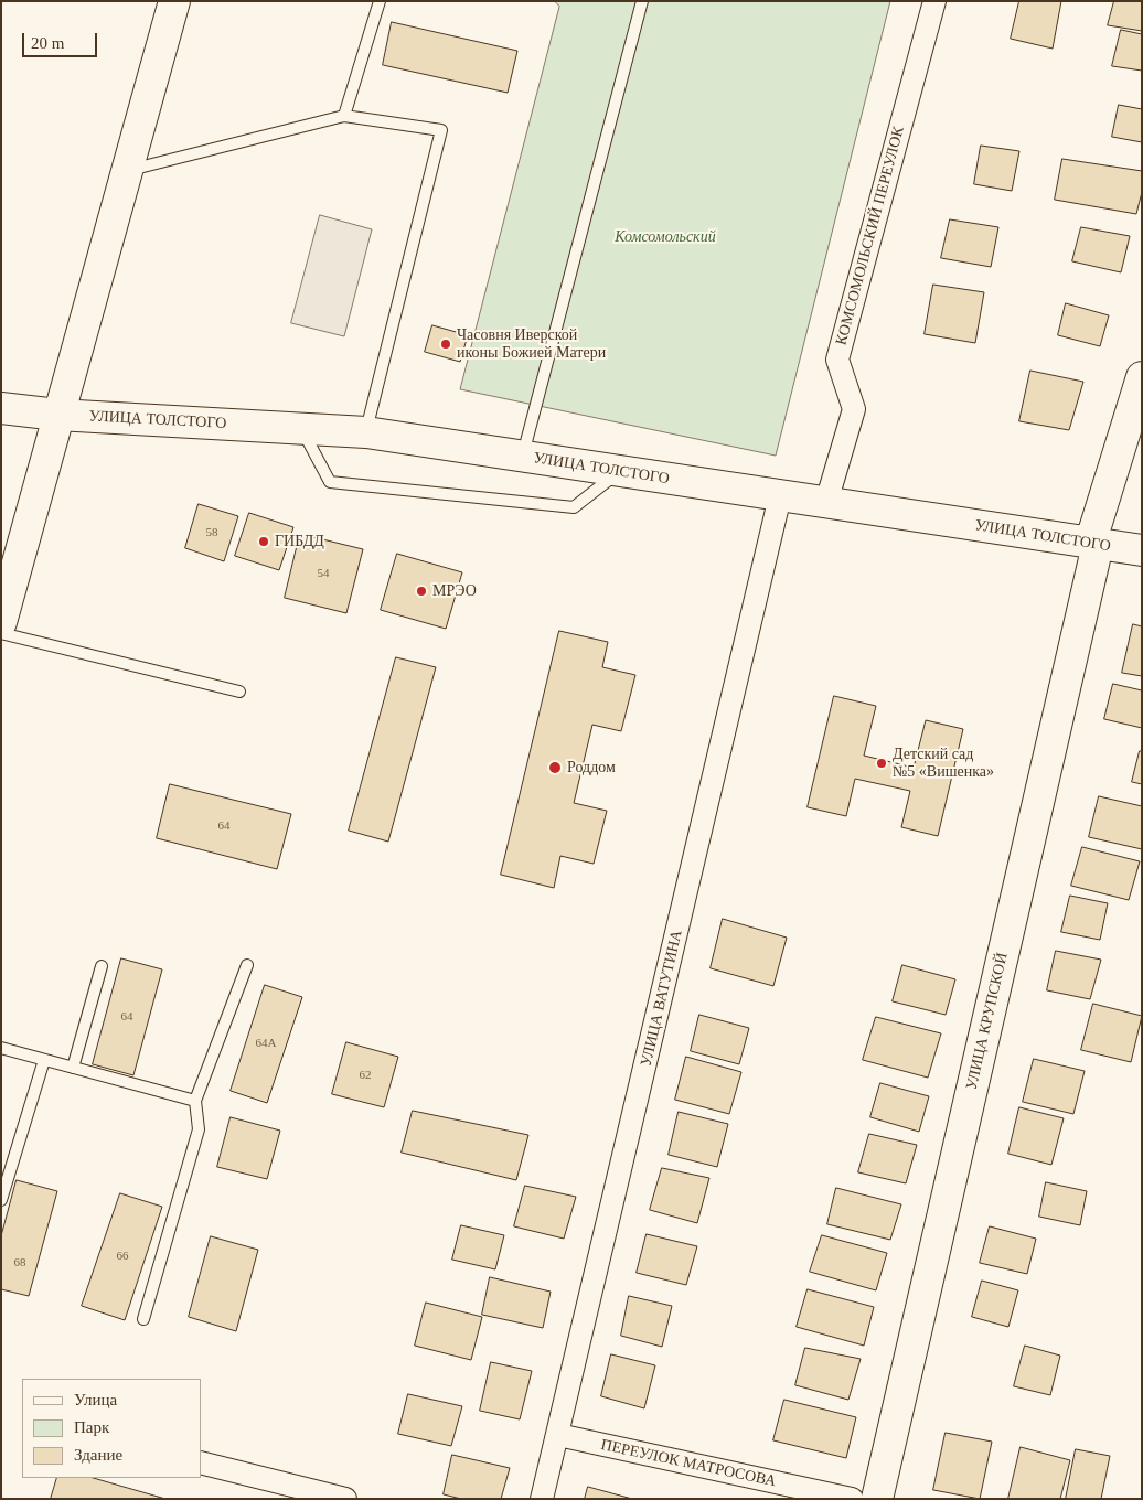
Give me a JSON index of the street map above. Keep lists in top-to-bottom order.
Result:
{
  "streets": {
    "main road": ["УЛИЦА ТОЛСТОГО", "УЛИЦА КРУПСКОЙ"],
    "street": ["КОМСОМОЛЬСКИЙ ПЕРЕУЛОК", "УЛИЦА ВАТУТИНА", "ПЕРЕУЛОК МАТРОСОВА"]
  },
  "crossings": [
    ["КОМСОМОЛЬСКИЙ ПЕРЕУЛОК", "УЛИЦА ТОЛСТОГО"],
    ["УЛИЦА ТОЛСТОГО", "УЛИЦА ВАТУТИНА"],
    ["УЛИЦА ТОЛСТОГО", "УЛИЦА КРУПСКОЙ"],
    ["УЛИЦА ВАТУТИНА", "ПЕРЕУЛОК МАТРОСОВА"]
  ],
  "parks": ["Комсомольский"],
  "places": [
    "Часовня Иверской иконы Божией Матери",
    "ГИБДД",
    "МРЭО",
    "Детский сад №5 «Вишенка»",
    "Роддом"
  ],
  "house_numbers": [
    "58",
    "54",
    "64",
    "64",
    "64А",
    "62",
    "66",
    "68"
  ],
  "legend": ["Улица", "Парк", "Здание"],
  "scale_bar": "20 m"
}
